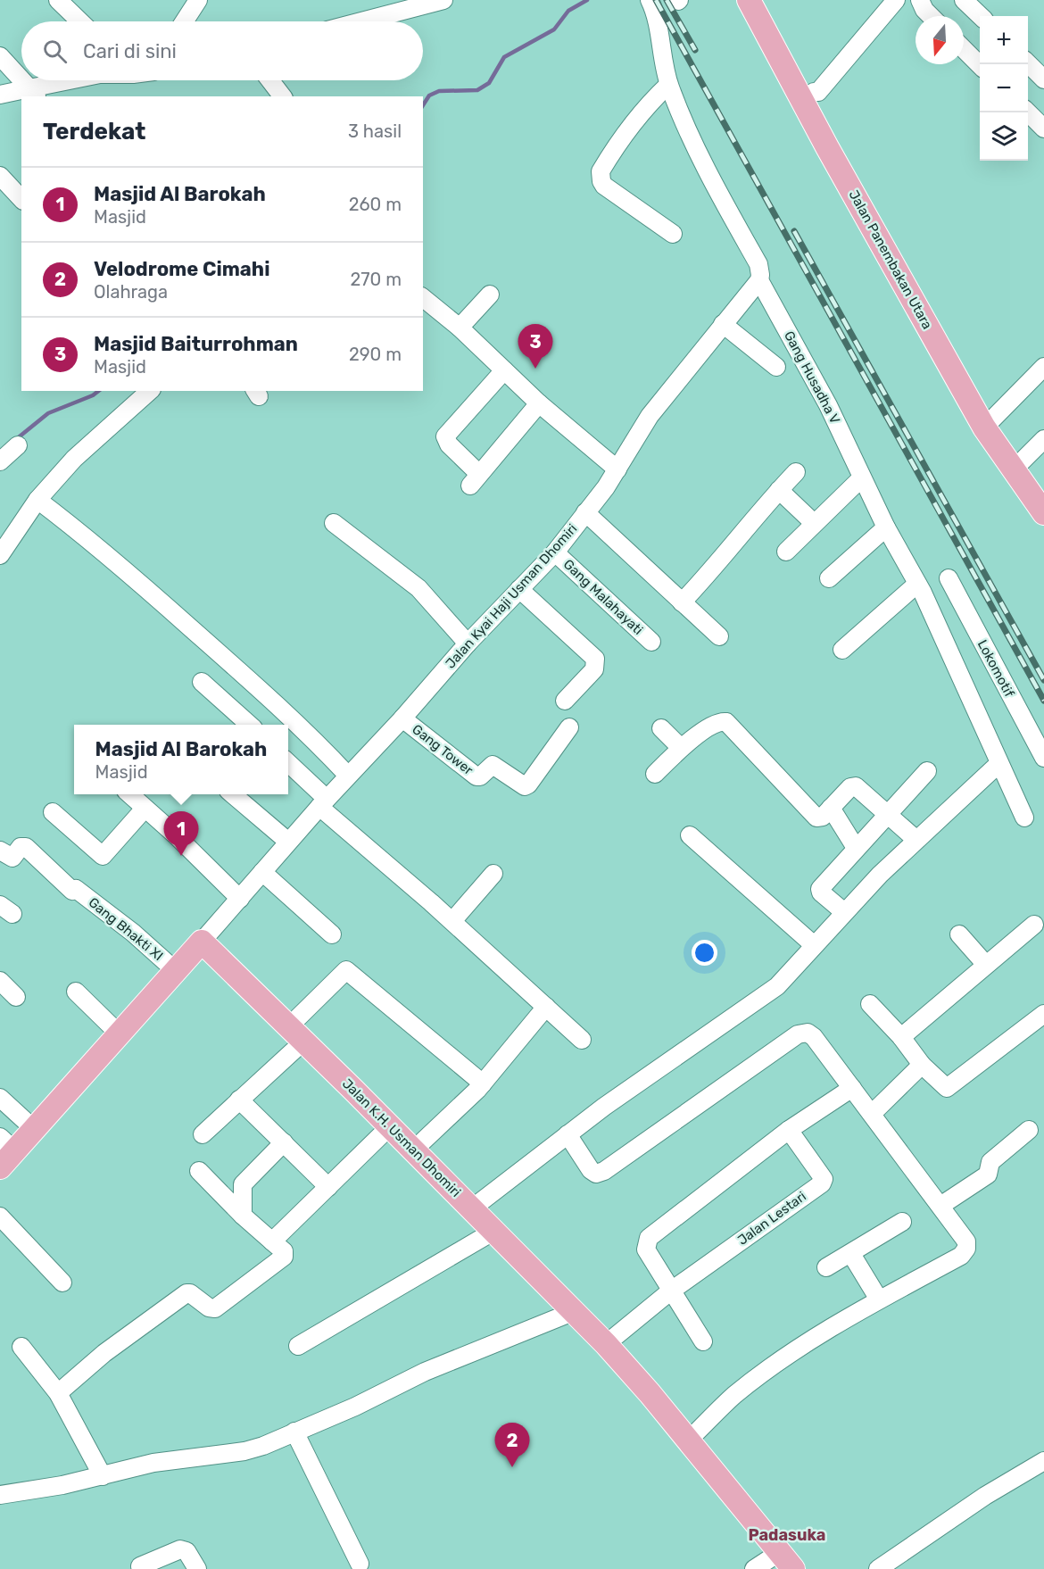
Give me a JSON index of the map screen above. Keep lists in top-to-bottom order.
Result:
{
  "streets": {
    "main road": ["Jalan Panembakan Utara", "Jalan K.H. Usman Dhomiri"],
    "street": [
      "Gang Husadha V",
      "Jalan Kyai Haji Usman Dhomiri",
      "Gang Malahayati",
      "Lokomotif",
      "Gang Tower",
      "Gang Bhakti XI",
      "Jalan Lestari"
    ]
  },
  "crossings": [
    ["Gang Husadha V", "Jalan Kyai Haji Usman Dhomiri"],
    ["Jalan Kyai Haji Usman Dhomiri", "Gang Malahayati"],
    ["Jalan Kyai Haji Usman Dhomiri", "Gang Tower"],
    ["Jalan Kyai Haji Usman Dhomiri", "Jalan K.H. Usman Dhomiri"]
  ],
  "districts": ["Padasuka"],
  "north": "bottom",
  "page": {
    "map_buttons": ["+", "−"],
    "search": "Cari di sini",
    "heading": ["Terdekat", "3 hasil"],
    "list": [
      {
        "mark": "1",
        "name": "Masjid Al Barokah",
        "note": "Masjid",
        "value": "260 m"
      },
      {
        "mark": "2",
        "name": "Velodrome Cimahi",
        "note": "Olahraga",
        "value": "270 m"
      },
      {
        "mark": "3",
        "name": "Masjid Baiturrohman",
        "note": "Masjid",
        "value": "290 m"
      }
    ],
    "pins": ["3", "1", "2"],
    "popup": ["Masjid Al Barokah", "Masjid"]
  }
}
